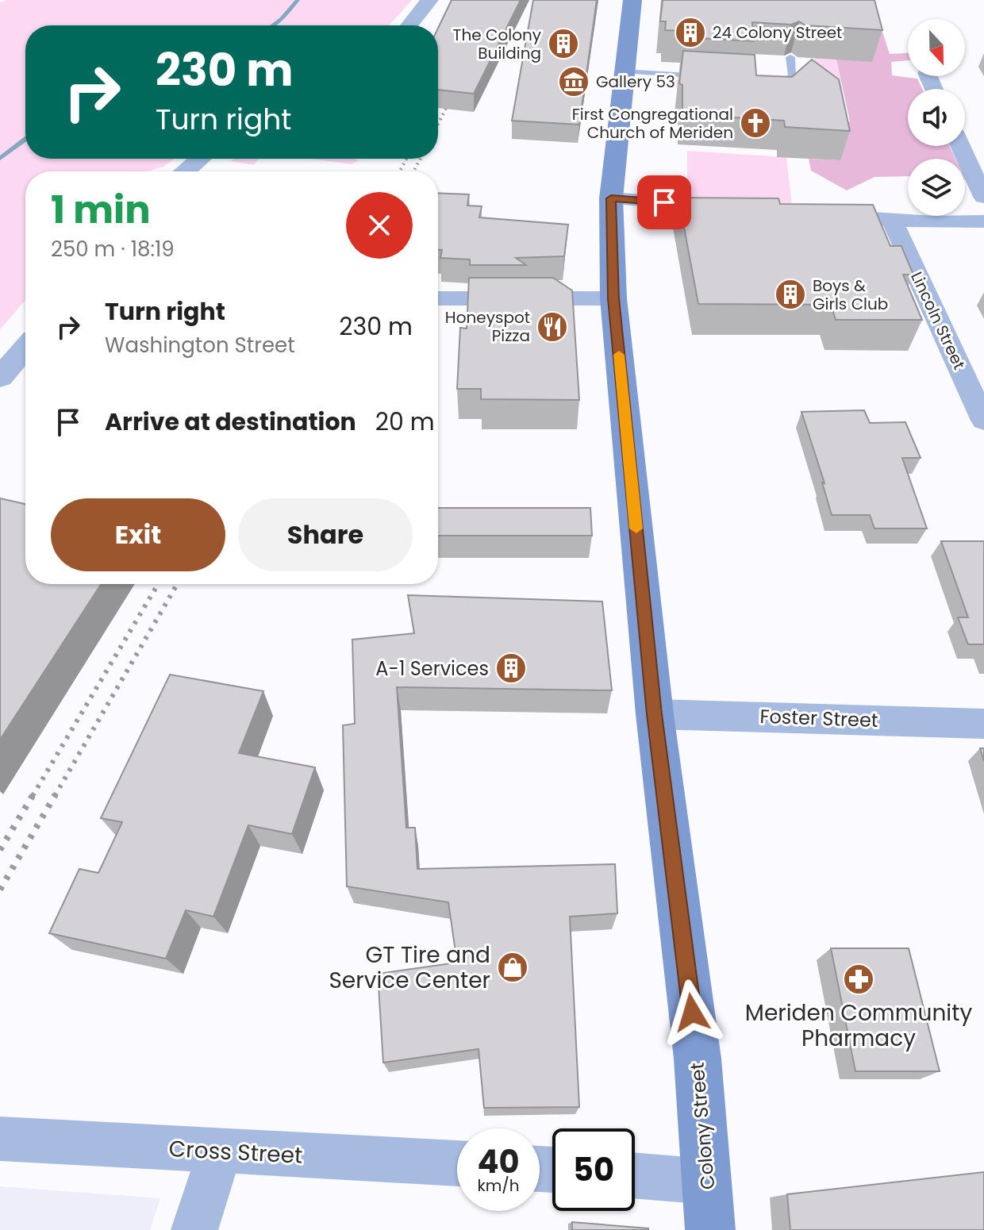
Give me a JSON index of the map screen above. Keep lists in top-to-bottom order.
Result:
{
  "streets": {
    "main road": ["Colony Street"],
    "street": ["Lincoln Street", "Foster Street", "Cross Street"]
  },
  "crossings": [
    ["Foster Street", "Colony Street"]
  ],
  "places": {
    "building": [
      "24 Colony Street",
      "The Colony Building",
      "Boys & Girls Club",
      "A-1 Services"
    ],
    "museum": ["Gallery 53"],
    "church": ["First Congregational Church of Meriden"],
    "restaurant": ["Honeyspot Pizza"],
    "shop": ["GT Tire and Service Center"],
    "pharmacy": ["Meriden Community Pharmacy"]
  },
  "north": "bottom",
  "page": {
    "turn": ["230 m", "Turn right"],
    "heading": ["1 min", "250 m · 18:19"],
    "list": [
      {
        "name": "Turn right",
        "note": "Washington Street",
        "value": "230 m"
      },
      {
        "name": "Arrive at destination",
        "value": "20 m"
      }
    ],
    "buttons": ["Exit", "Share"],
    "speed": "40 km/h",
    "limit": "50"
  }
}
